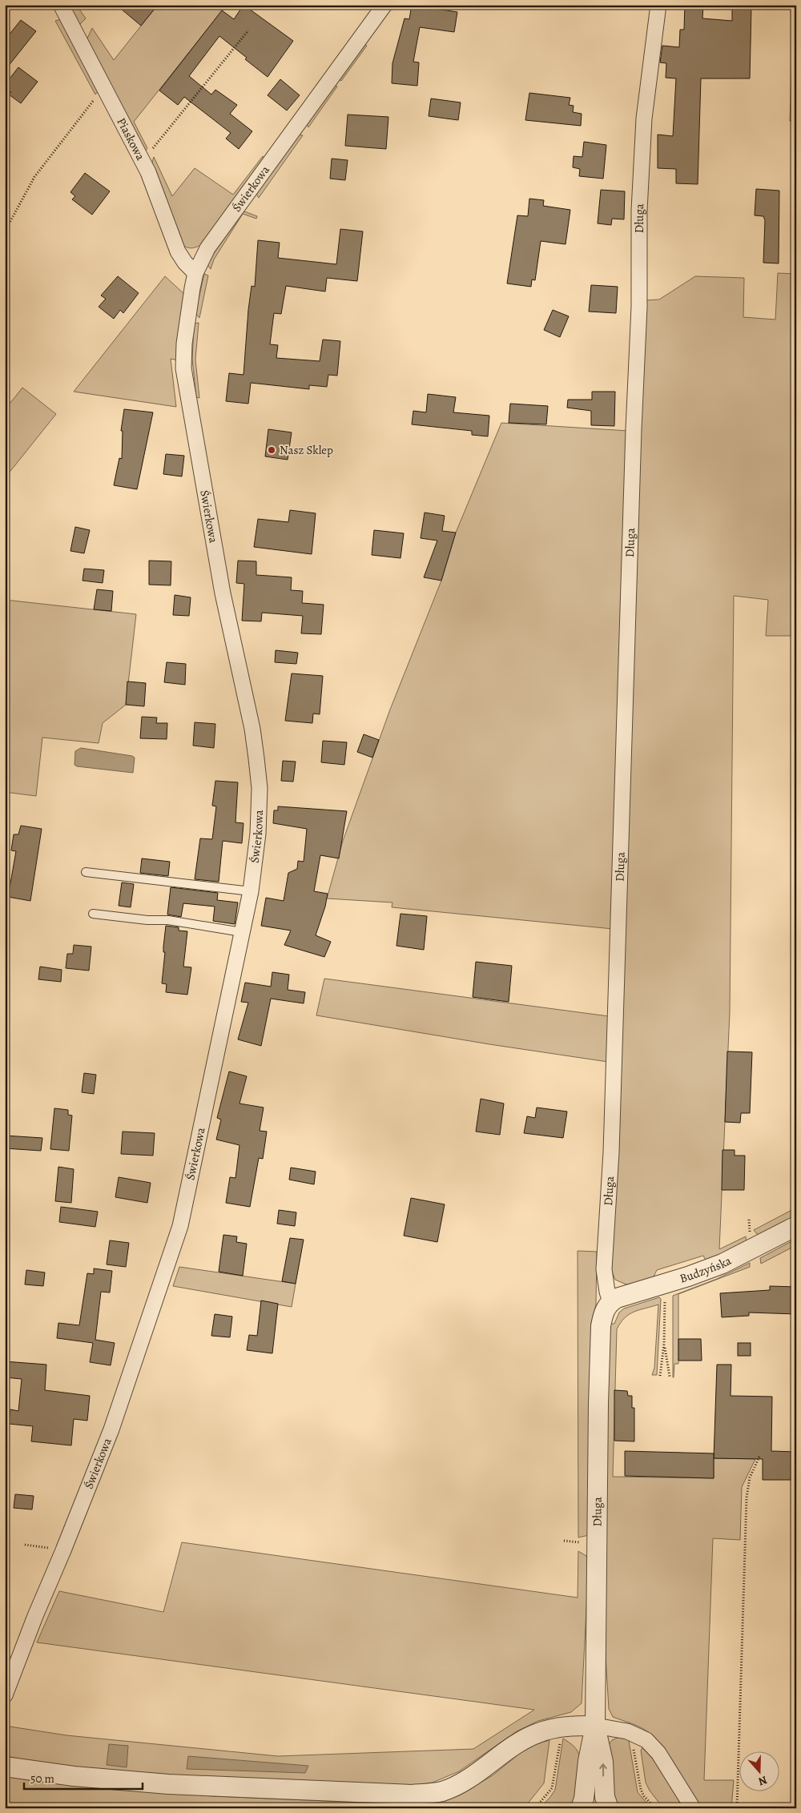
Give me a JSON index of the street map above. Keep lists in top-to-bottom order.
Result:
{
  "streets": {
    "street": [
      "Piaskowa",
      "Świerkowa",
      "Długa",
      "Budzyńska"
    ]
  },
  "crossings": [
    ["Piaskowa", "Świerkowa"],
    ["Długa", "Budzyńska"]
  ],
  "places": ["Nasz Sklep"],
  "scale_bar": "50 m",
  "north": "bottom"
}
